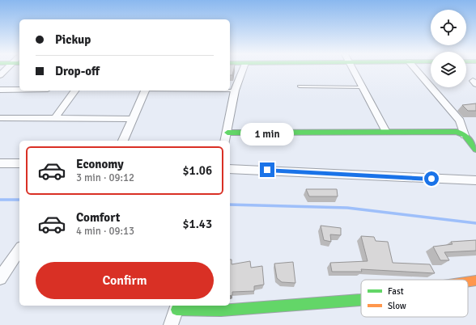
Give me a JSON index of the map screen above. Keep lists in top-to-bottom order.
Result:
{
  "legend": ["Fast", "Slow"],
  "page": {
    "banner": ["Pickup", "Drop-off"],
    "bubble": "1 min",
    "list": [
      {
        "name": "Economy",
        "note": "3 min · 09:12",
        "value": "$1.06"
      },
      {
        "name": "Comfort",
        "note": "4 min · 09:13",
        "value": "$1.43"
      }
    ],
    "buttons": "Confirm"
  }
}
